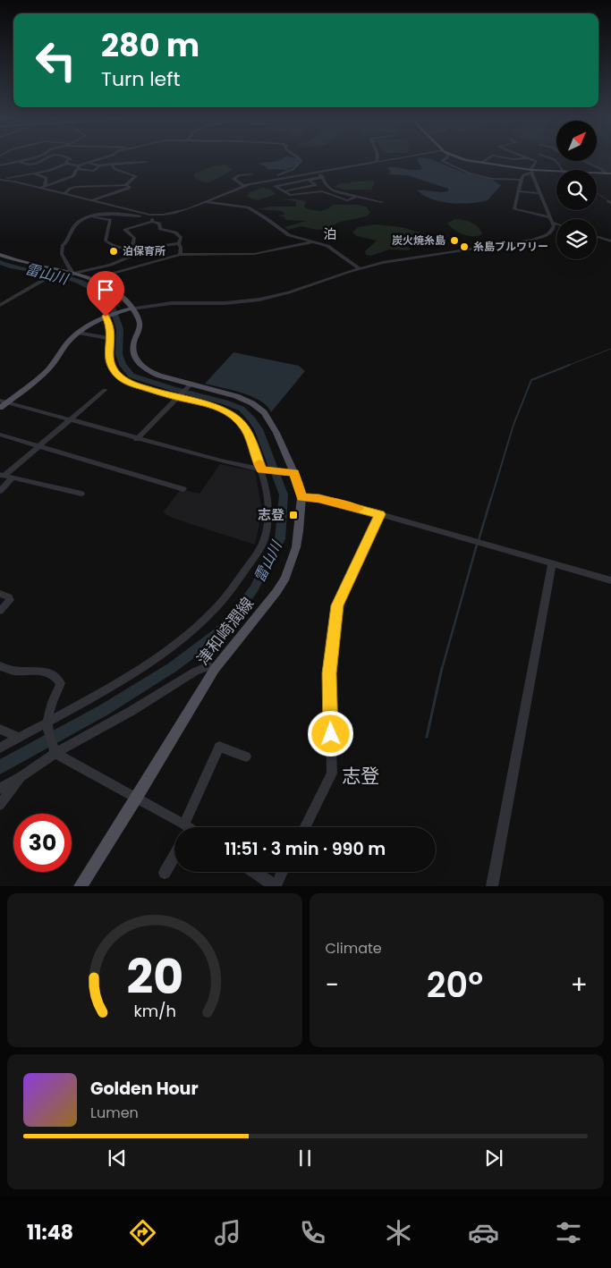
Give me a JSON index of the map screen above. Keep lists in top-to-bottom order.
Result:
{
  "streets": {
    "main road": ["津和崎潤線"]
  },
  "districts": ["泊", "志登"],
  "water": ["雷山川"],
  "places": {
    "other": ["炭火焼糸島", "糸島ブルワリー", "泊保育所"],
    "transit": ["志登"]
  },
  "north": "top right",
  "page": {
    "turn": ["280 m", "Turn left"],
    "limit": "30",
    "trip": "11:51 · 3 min · 990 m",
    "tile": "Climate",
    "heat": ["−", "20°", "+"],
    "song": ["Golden Hour", "Lumen"],
    "tabs": "11:48",
    "gauge": ["20", "km/h"]
  }
}
